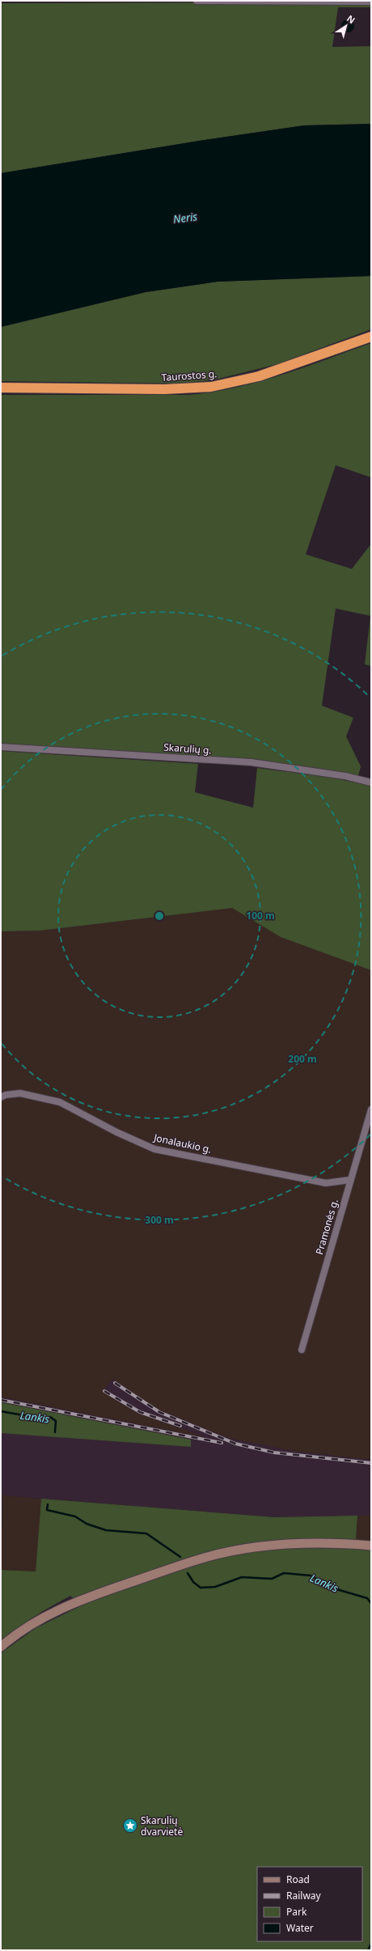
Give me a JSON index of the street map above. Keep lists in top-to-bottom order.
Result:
{
  "streets": {
    "highway": ["Taurostos g."],
    "street": ["Skarulių g.", "Jonalaukio g.", "Pramonės g."]
  },
  "crossings": [
    ["Jonalaukio g.", "Pramonės g."]
  ],
  "water": ["Neris", "Lankis"],
  "places": {
    "place": ["Skarulių dvarvietė"]
  },
  "legend": [
    "Road",
    "Railway",
    "Park",
    "Water"
  ],
  "north": "top right",
  "rings": ["100 m", "200 m", "300 m"]
}
